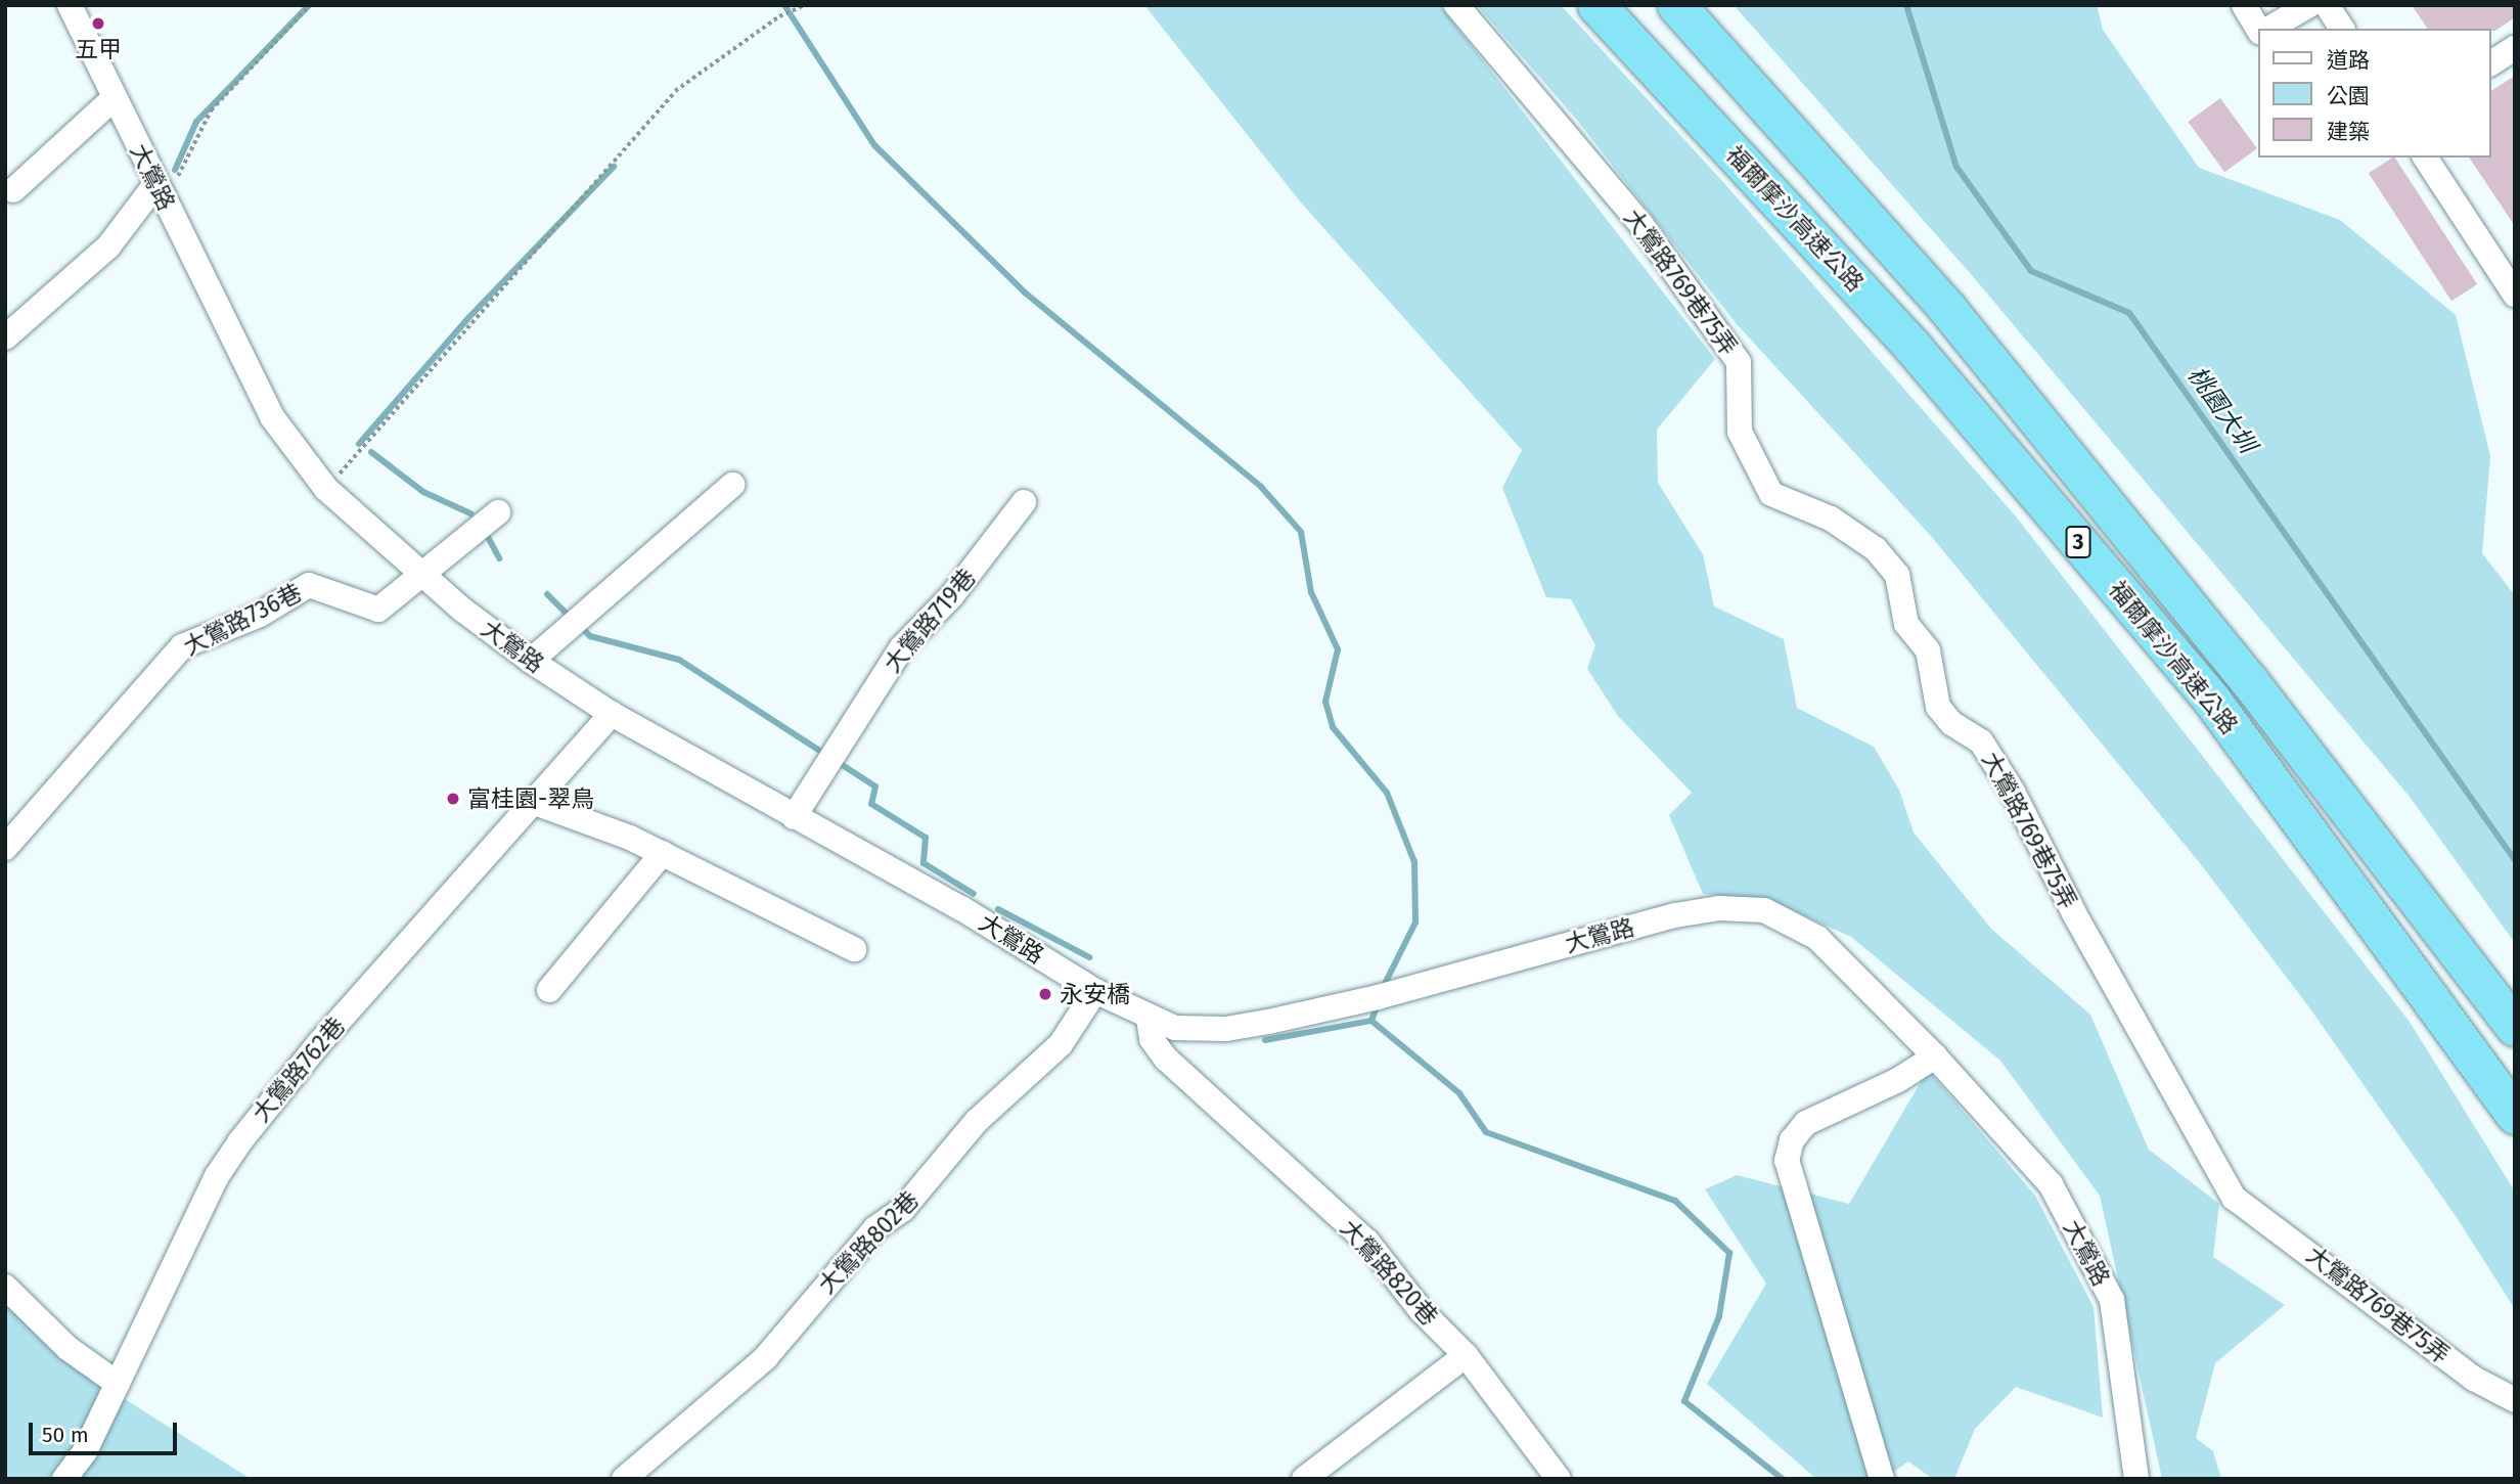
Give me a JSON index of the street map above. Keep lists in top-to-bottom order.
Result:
{
  "streets": {
    "highway": ["福爾摩沙高速公路", "3"],
    "street": [
      "大鶯路",
      "大鶯路769巷75弄",
      "大鶯路736巷",
      "大鶯路719巷",
      "大鶯路762巷",
      "大鶯路802巷",
      "大鶯路820巷"
    ]
  },
  "crossings": [
    ["大鶯路", "大鶯路736巷"],
    ["大鶯路", "大鶯路719巷"],
    ["大鶯路", "大鶯路762巷"],
    ["大鶯路", "大鶯路802巷"],
    ["大鶯路", "大鶯路820巷"]
  ],
  "water": ["桃園大圳"],
  "places": ["五甲", "富桂園-翠鳥", "永安橋"],
  "legend": ["道路", "公園", "建築"],
  "scale_bar": "50 m"
}
